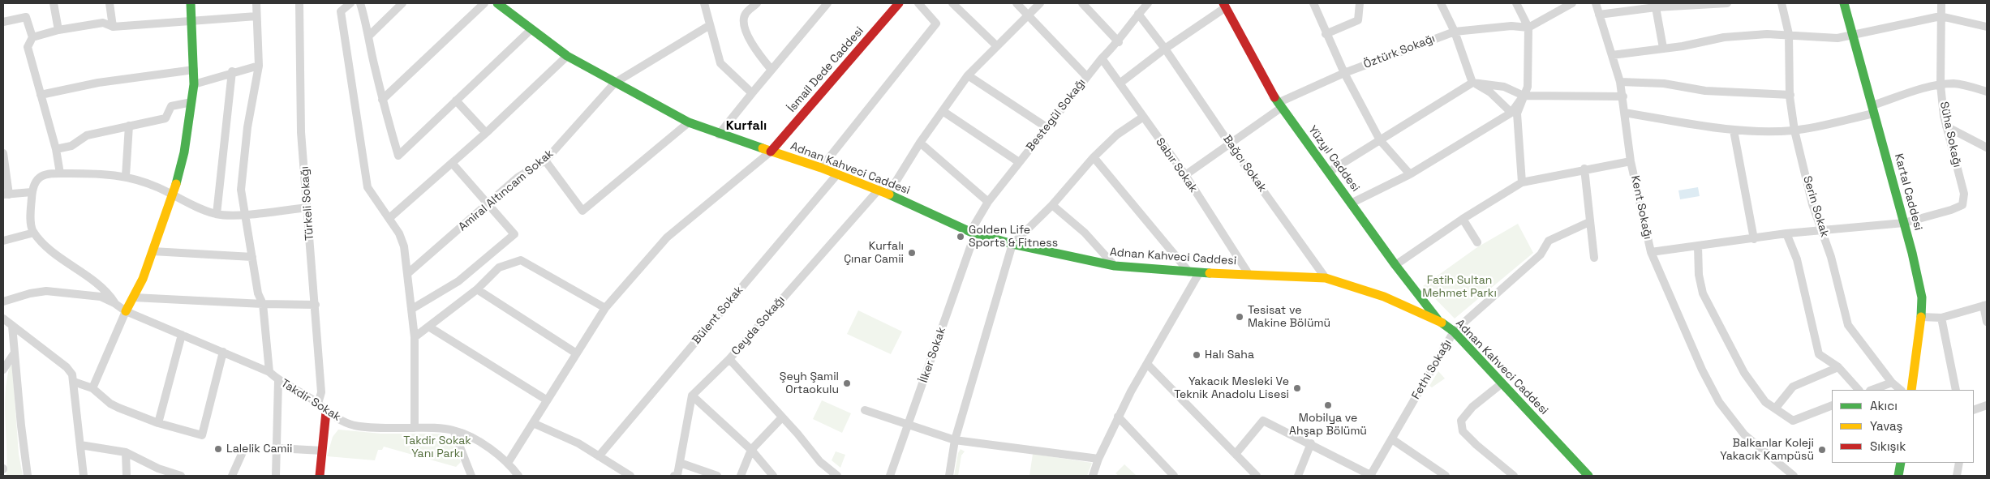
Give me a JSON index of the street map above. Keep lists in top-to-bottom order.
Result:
{
  "streets": {
    "main road": [
      "İsmail Dede Caddesi",
      "Yüzyıl Caddesi",
      "Adnan Kahveci Caddesi",
      "Kartal Caddesi"
    ],
    "street": [
      "Öztürk Sokağı",
      "Bestegül Sokağı",
      "Süha Sokağı",
      "Bağcı Sokak",
      "Sabır Sokak",
      "Amiral Altıncam Sokak",
      "Türkeli Sokağı",
      "Serin Sokak",
      "Kent Sokağı",
      "Bülent Sokak",
      "Ceyda Sokağı",
      "İlker Sokak",
      "Fethi Sokağı",
      "Takdir Sokak"
    ]
  },
  "crossings": [
    ["Öztürk Sokağı", "Yüzyıl Caddesi"],
    ["Öztürk Sokağı", "Bağcı Sokak"],
    ["Öztürk Sokağı", "Sabır Sokak"],
    ["İsmail Dede Caddesi", "Adnan Kahveci Caddesi"],
    ["Bestegül Sokağı", "Bağcı Sokak"],
    ["Bestegül Sokağı", "Sabır Sokak"],
    ["Bestegül Sokağı", "Adnan Kahveci Caddesi"],
    ["Bestegül Sokağı", "İlker Sokak"],
    ["Süha Sokağı", "Kartal Caddesi"],
    ["Yüzyıl Caddesi", "Adnan Kahveci Caddesi"],
    ["Bağcı Sokak", "Adnan Kahveci Caddesi"],
    ["Sabır Sokak", "Adnan Kahveci Caddesi"],
    ["Adnan Kahveci Caddesi", "Amiral Altıncam Sokak"],
    ["Adnan Kahveci Caddesi", "Bülent Sokak"],
    ["Adnan Kahveci Caddesi", "Ceyda Sokağı"],
    ["Adnan Kahveci Caddesi", "İlker Sokak"],
    ["Adnan Kahveci Caddesi", "Fethi Sokağı"],
    ["Türkeli Sokağı", "Takdir Sokak"]
  ],
  "districts": ["Kurfalı"],
  "parks": ["Fatih Sultan Mehmet Parkı", "Takdir Sokak Yanı Parkı"],
  "places": [
    "Golden Life Sports & Fitness",
    "Kurfalı Çınar Camii",
    "Tesisat ve Makine Bölümü",
    "Halı Saha",
    "Şeyh Şamil Ortaokulu",
    "Yakacık Mesleki Ve Teknik Anadolu Lisesi",
    "Mobilya ve Ahşap Bölümü",
    "Lalelik Camii",
    "Balkanlar Koleji Yakacık Kampüsü"
  ],
  "legend": ["Akıcı", "Yavaş", "Sıkışık"]
}
